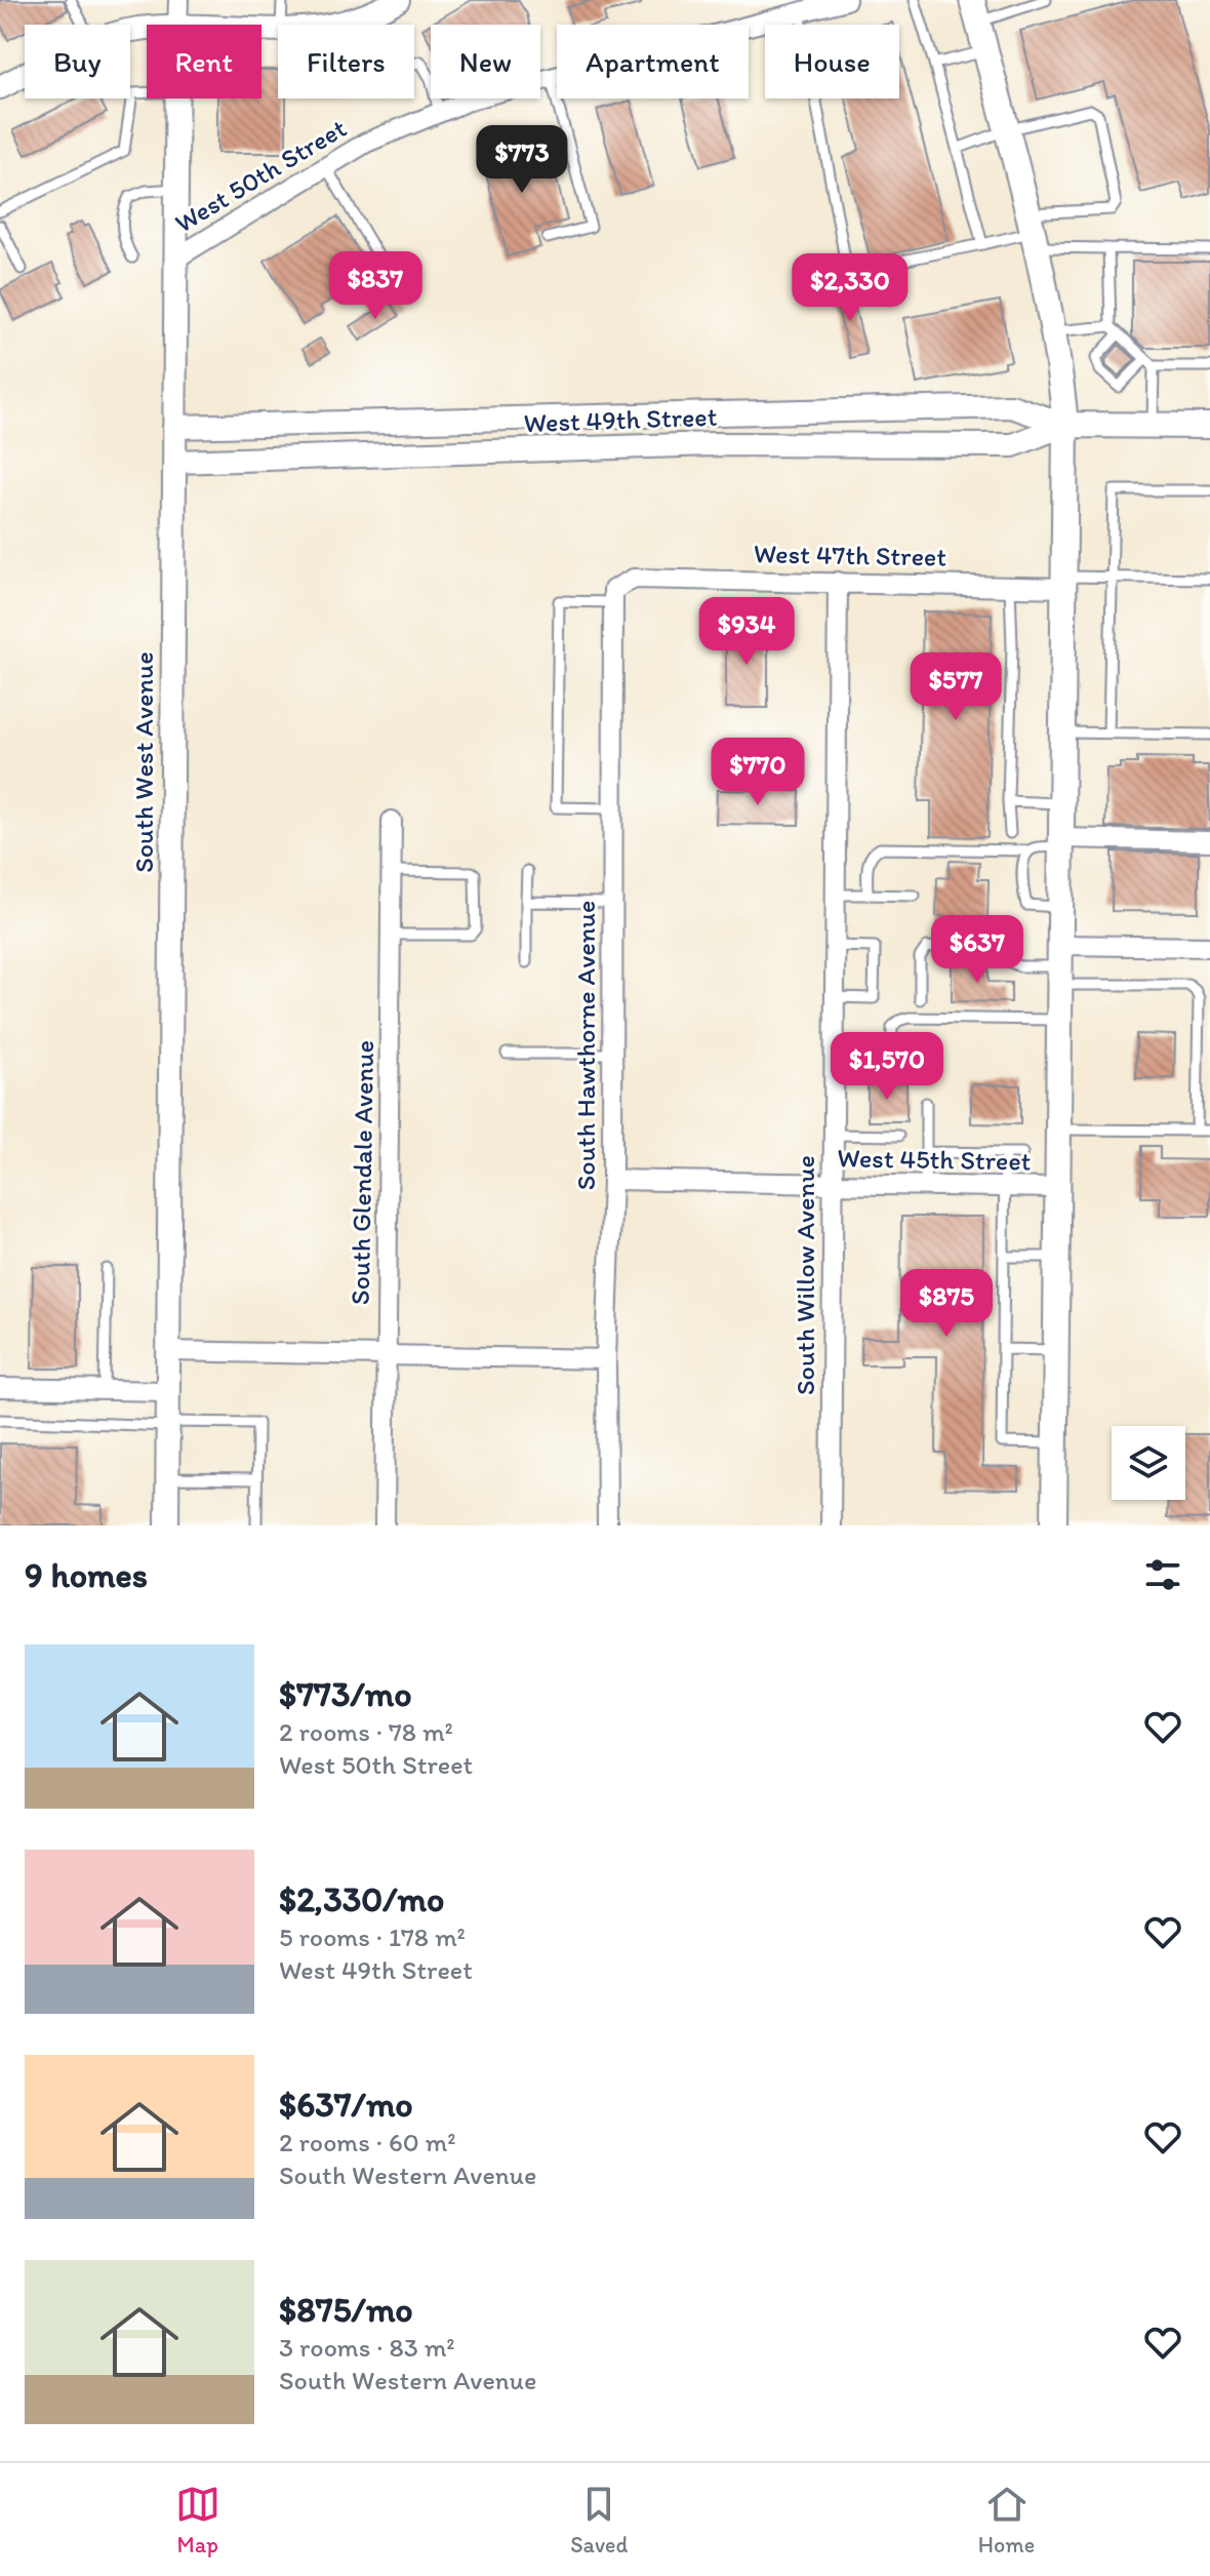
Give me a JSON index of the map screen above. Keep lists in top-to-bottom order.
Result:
{
  "streets": {
    "main road": ["West 49th Street"],
    "street": [
      "West 50th Street",
      "West 47th Street",
      "South West Avenue",
      "South Hawthorne Avenue",
      "West 45th Street",
      "South Glendale Avenue",
      "South Willow Avenue"
    ]
  },
  "crossings": [
    ["West 50th Street", "South West Avenue"],
    ["West 49th Street", "South West Avenue"],
    ["West 47th Street", "South Hawthorne Avenue"],
    ["West 47th Street", "South Willow Avenue"],
    ["South Hawthorne Avenue", "West 45th Street"],
    ["West 45th Street", "South Willow Avenue"]
  ],
  "page": {
    "chip": [
      "Buy",
      "Rent",
      "Filters",
      "New",
      "Apartment",
      "House"
    ],
    "price": [
      "$773",
      "$837",
      "$2,330",
      "$934",
      "$577",
      "$770",
      "$637",
      "$1,570",
      "$875"
    ],
    "heading": "9 homes",
    "list": [
      {
        "name": "$773/mo",
        "note": "2 rooms · 78 m² · West 50th Street"
      },
      {
        "name": "$2,330/mo",
        "note": "5 rooms · 178 m² · West 49th Street"
      },
      {
        "name": "$637/mo",
        "note": "2 rooms · 60 m² · South Western Avenue"
      },
      {
        "name": "$875/mo",
        "note": "3 rooms · 83 m² · South Western Avenue"
      }
    ],
    "tabs": ["Map", "Saved", "Home"]
  }
}
